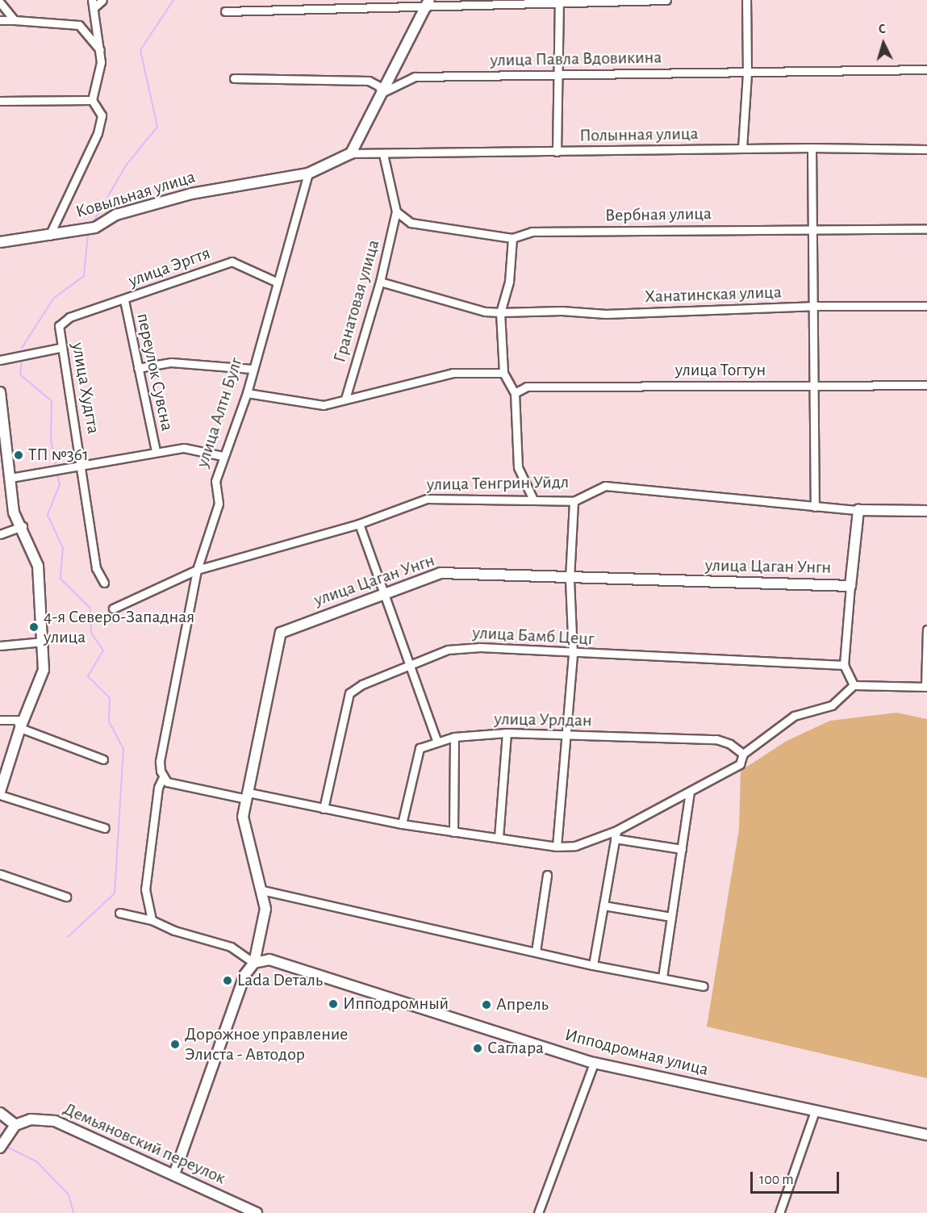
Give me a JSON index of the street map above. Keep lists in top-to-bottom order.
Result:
{
  "streets": {
    "street": [
      "улица Павла Вдовикина",
      "Полынная улица",
      "Ковыльная улица",
      "Вербная улица",
      "улица Эргтя",
      "Ханатинская улица",
      "Гранатовая улица",
      "улица Тогтун",
      "переулок Сувсна",
      "улица Худгта",
      "улица Алтн Булг",
      "улица Тенгрин Уйдл",
      "улица Цаган Унгн",
      "улица Бамб Цецг",
      "улица Урлдан",
      "Ипподромная улица",
      "Демьяновский переулок"
    ]
  },
  "crossings": [
    ["Полынная улица", "Ковыльная улица"],
    ["Ковыльная улица", "улица Алтн Булг"],
    ["Вербная улица", "Гранатовая улица"],
    ["улица Эргтя", "переулок Сувсна"],
    ["улица Эргтя", "улица Худгта"],
    ["улица Эргтя", "улица Алтн Булг"],
    ["Ханатинская улица", "Гранатовая улица"],
    ["улица Алтн Булг", "улица Тенгрин Уйдл"],
    ["улица Цаган Унгн", "Ипподромная улица"]
  ],
  "places": [
    "ТП №361",
    "4-я Северо-Западная улица",
    "Lada Dеталь",
    "Ипподромный",
    "Апрель",
    "Дорожное управление Элиста - Автодор",
    "Саглара"
  ],
  "scale_bar": "100 m",
  "north": "top"
}
